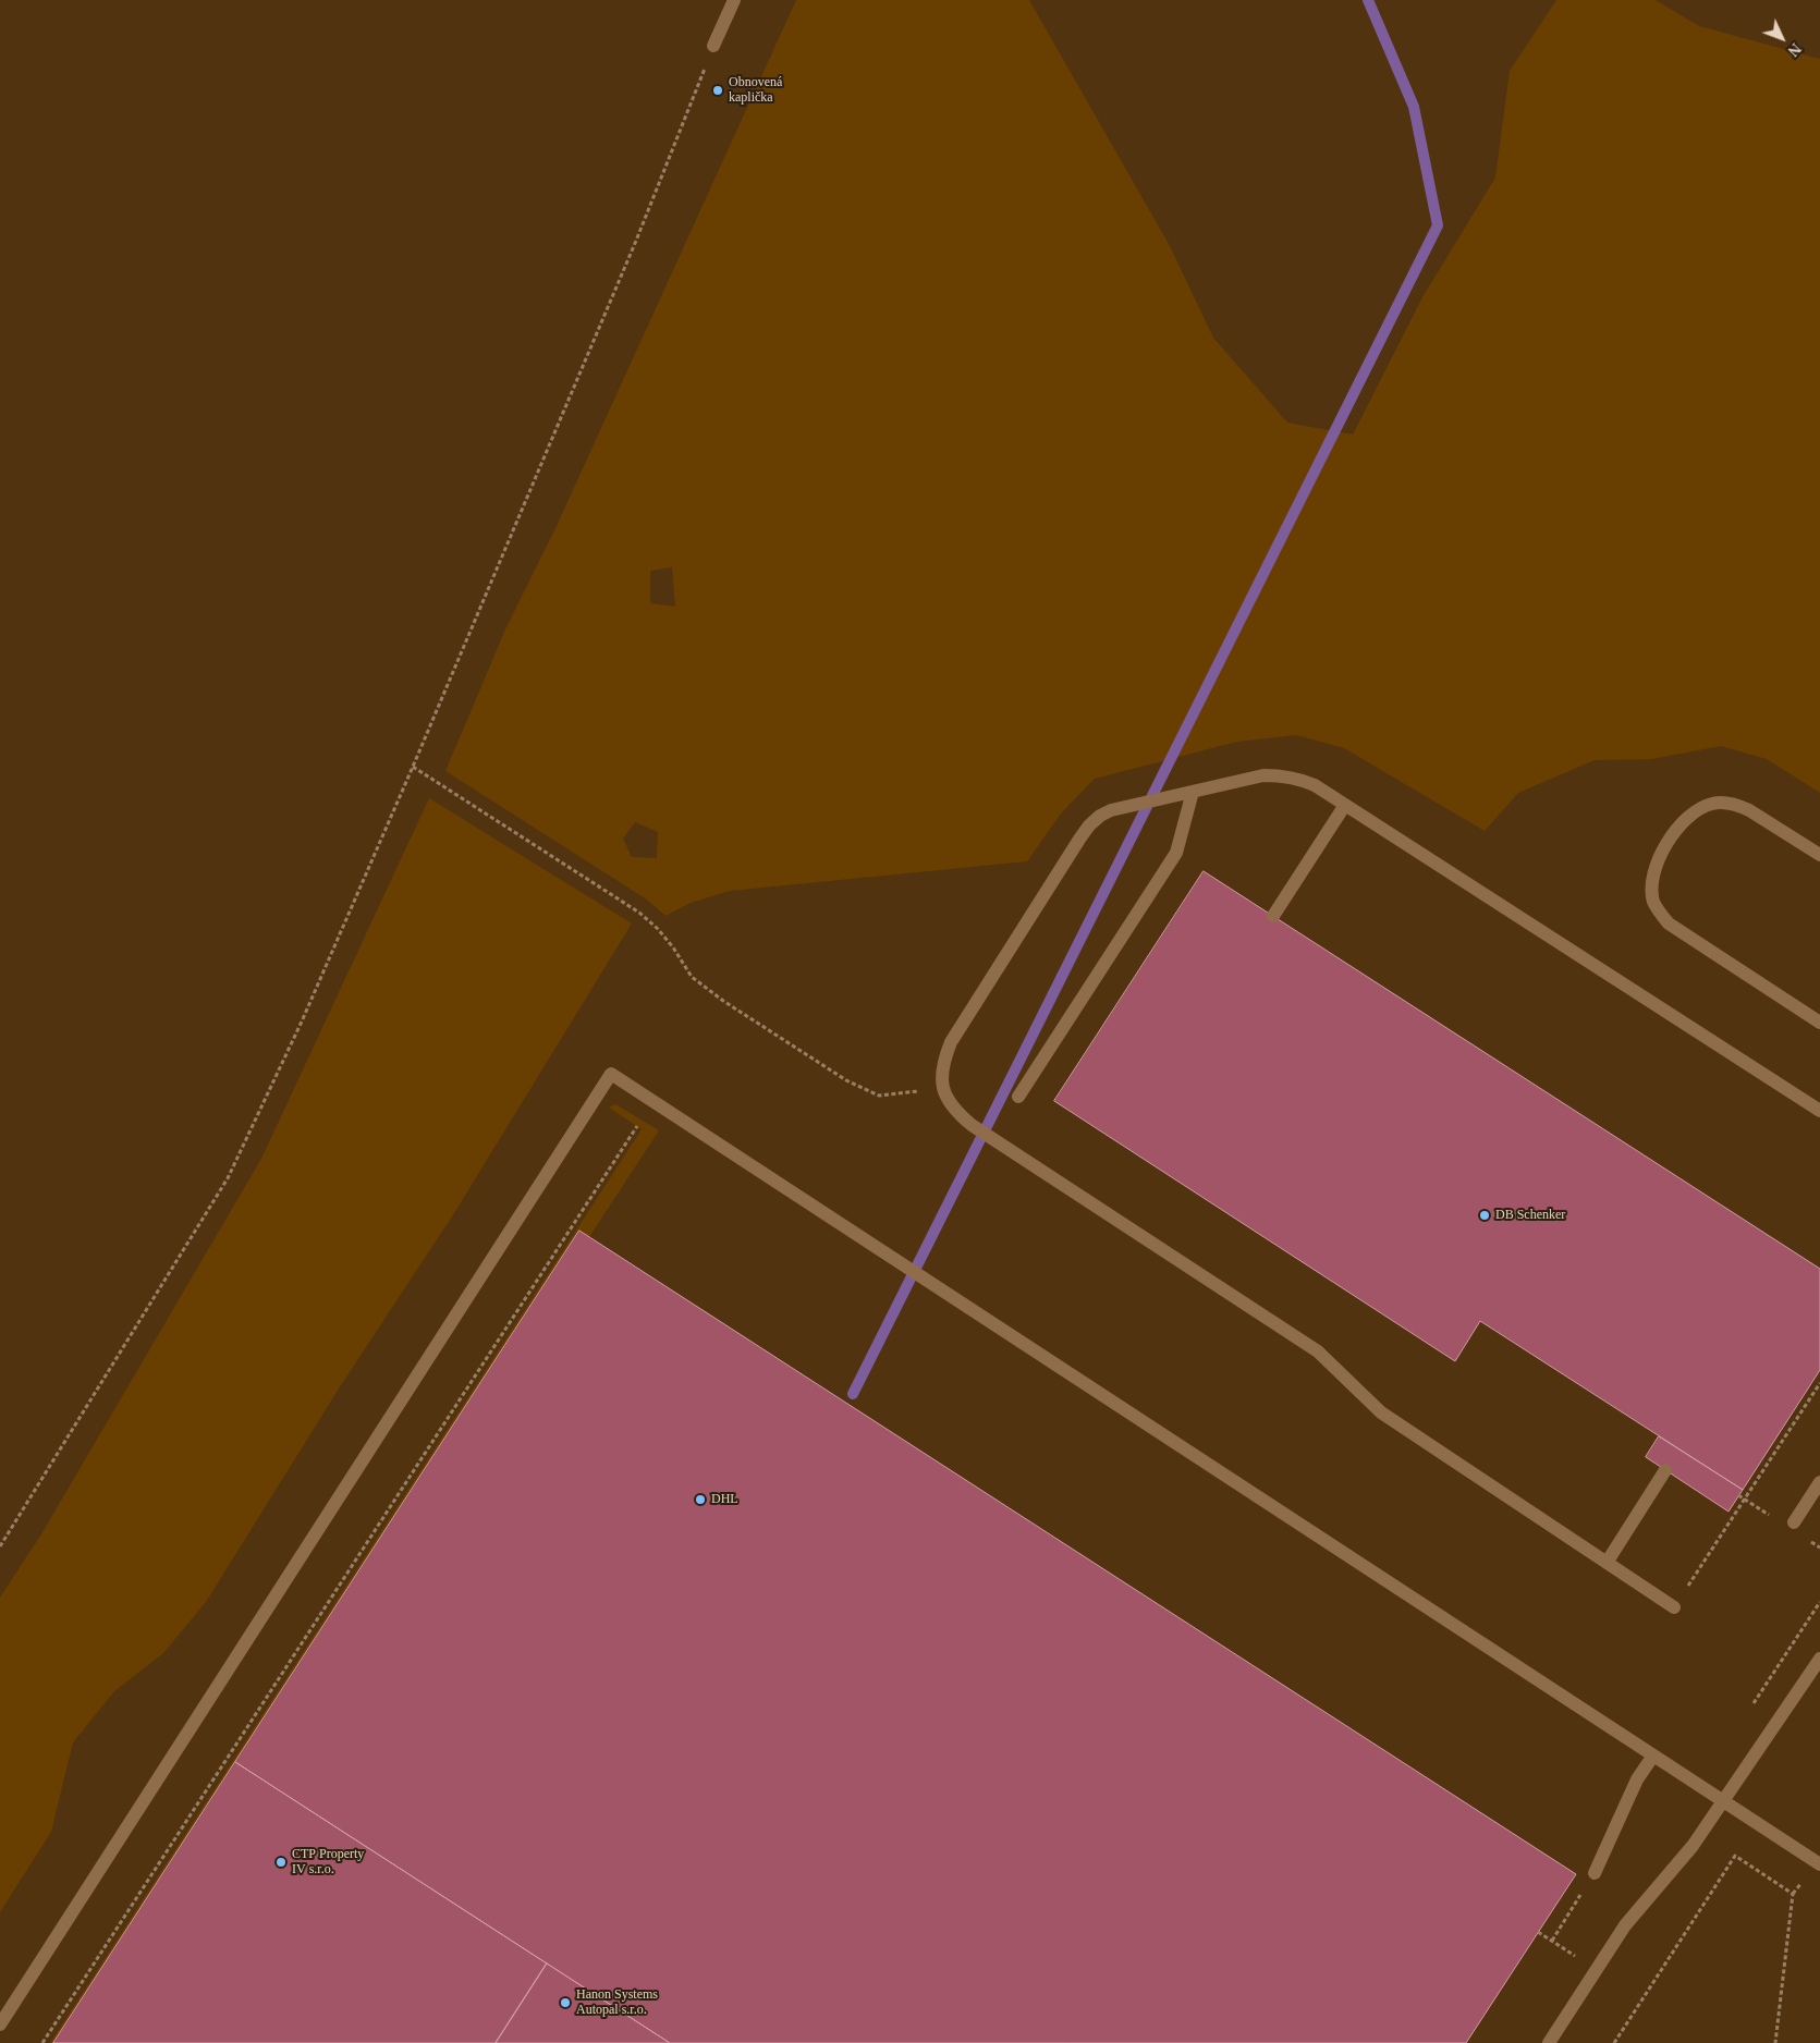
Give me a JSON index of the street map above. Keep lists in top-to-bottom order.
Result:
{
  "places": [
    "Obnovená kaplička",
    "DB Schenker",
    "DHL",
    "CTP Property IV s.r.o.",
    "Hanon Systems Autopal s.r.o."
  ],
  "north": "bottom right"
}
